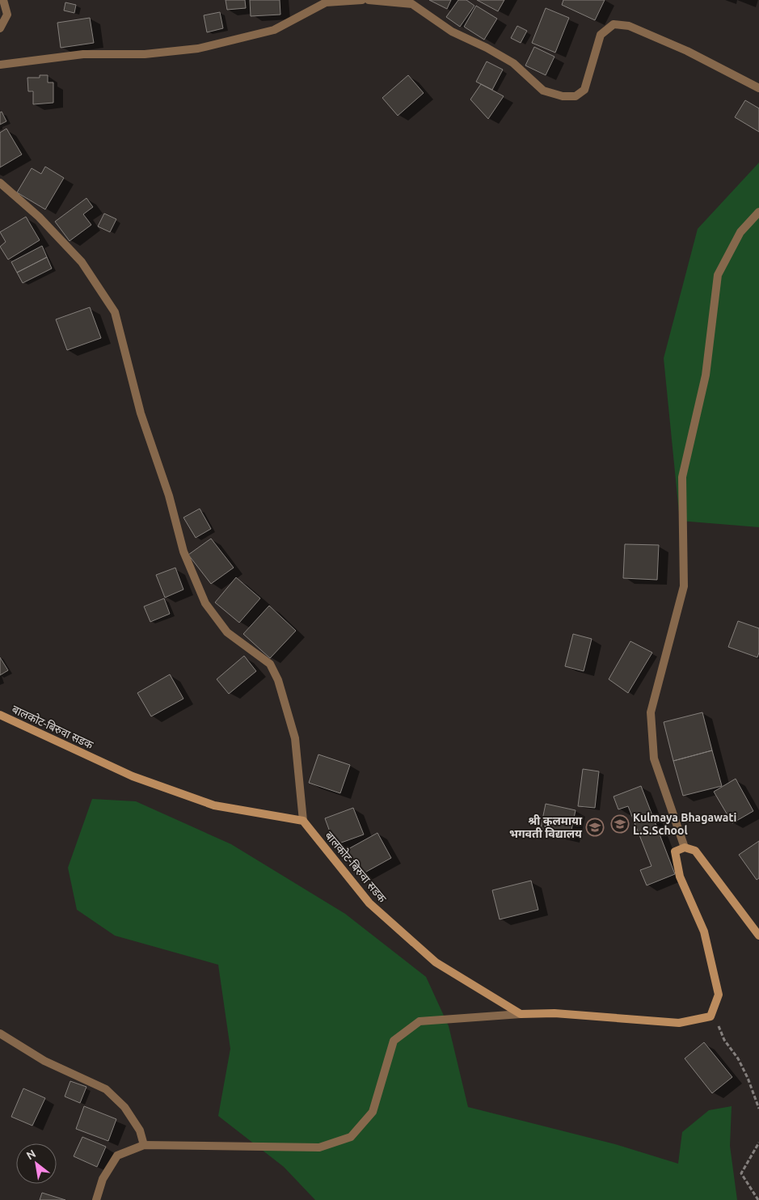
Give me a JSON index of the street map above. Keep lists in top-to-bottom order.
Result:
{
  "streets": {
    "main road": ["बालकोट-बिरुवा सडक"]
  },
  "places": {
    "school or university": ["Kulmaya Bhagawati L.S.School", "श्री कुलमाया भगवती विद्यालय"]
  },
  "north": "top left"
}
